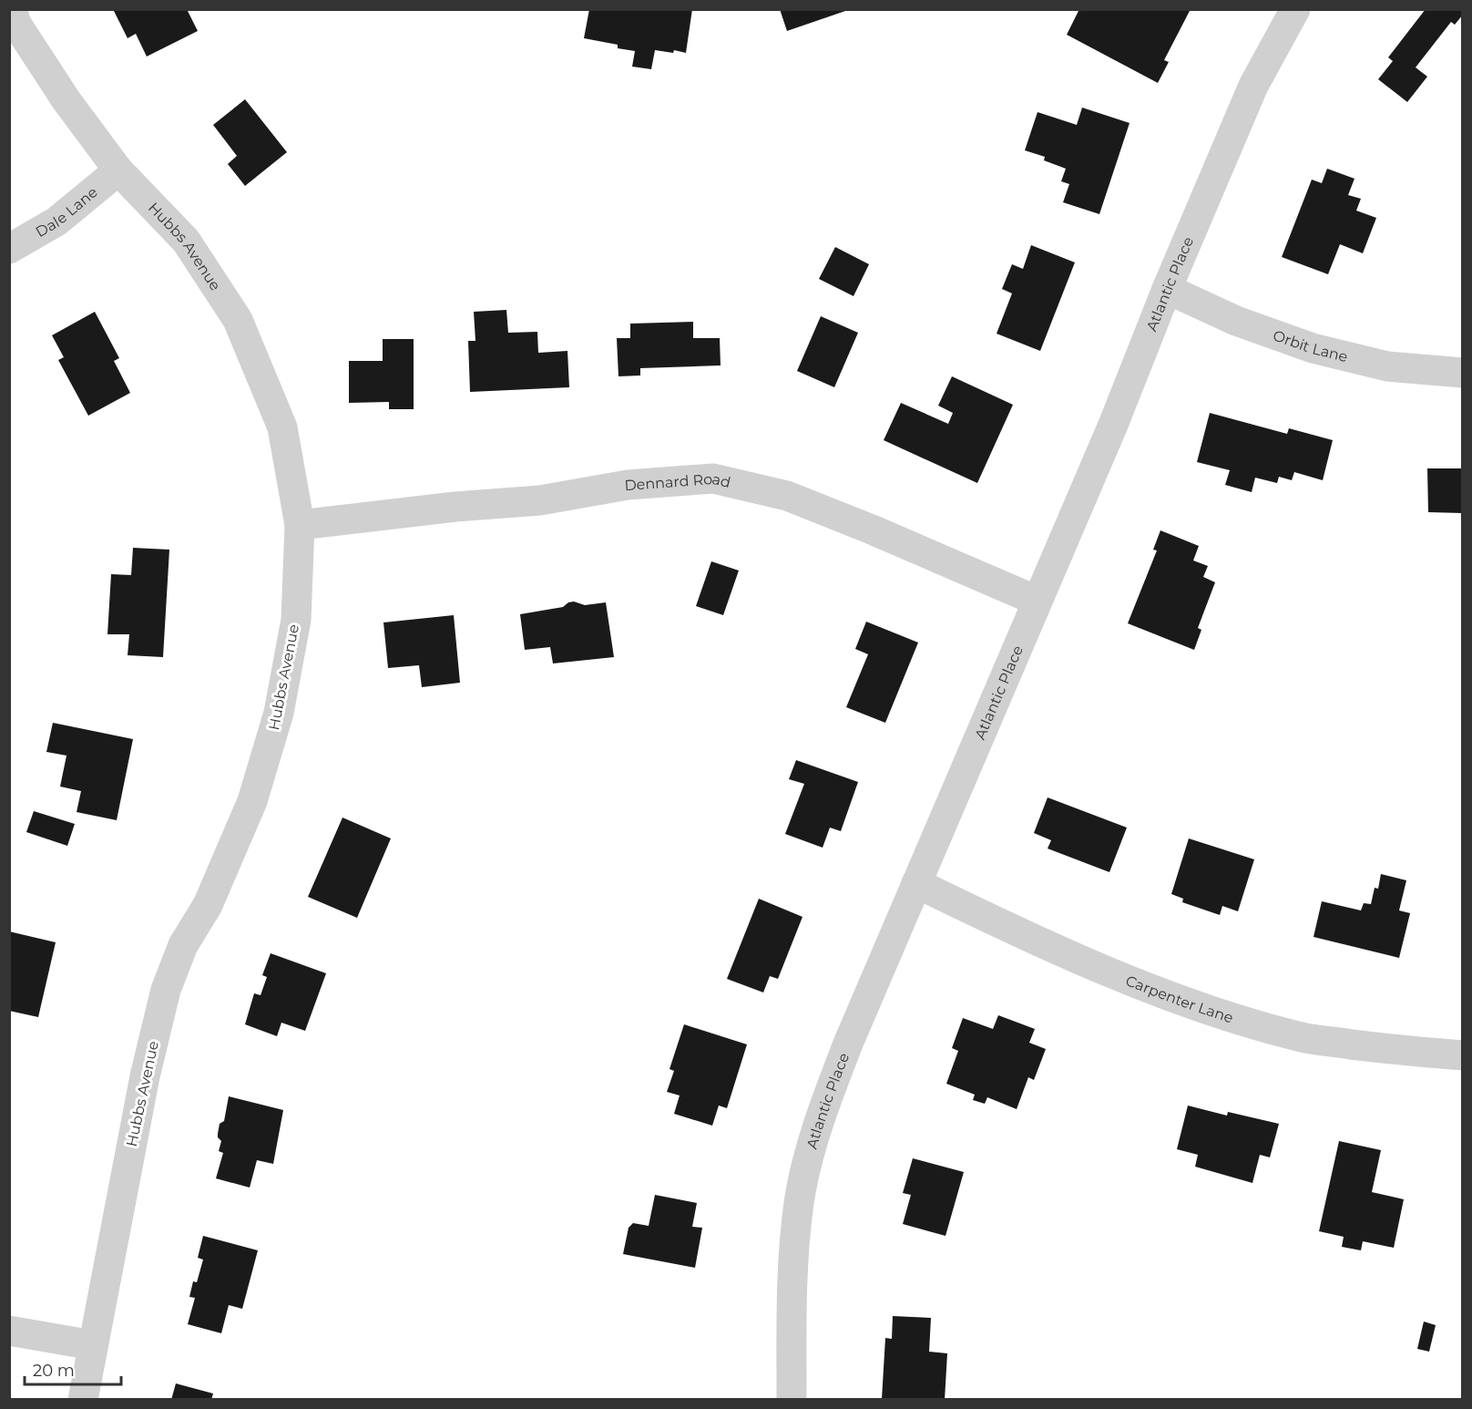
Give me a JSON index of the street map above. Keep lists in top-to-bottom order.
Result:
{
  "streets": {
    "street": [
      "Dale Lane",
      "Hubbs Avenue",
      "Atlantic Place",
      "Orbit Lane",
      "Dennard Road",
      "Carpenter Lane"
    ]
  },
  "crossings": [
    ["Dale Lane", "Hubbs Avenue"],
    ["Hubbs Avenue", "Dennard Road"],
    ["Atlantic Place", "Orbit Lane"],
    ["Atlantic Place", "Dennard Road"],
    ["Atlantic Place", "Carpenter Lane"]
  ],
  "scale_bar": "20 m"
}
